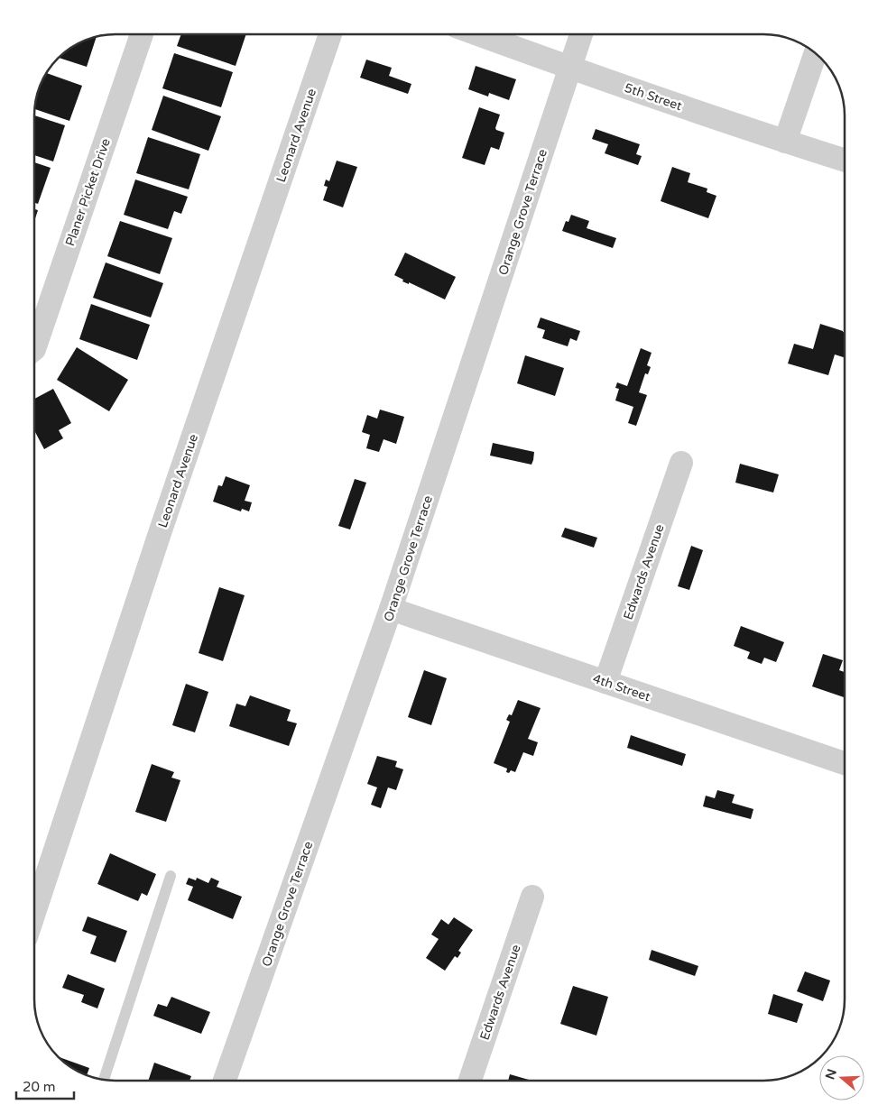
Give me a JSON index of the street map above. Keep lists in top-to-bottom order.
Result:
{
  "streets": {
    "street": [
      "5th Street",
      "Leonard Avenue",
      "Planer Picket Drive",
      "Orange Grove Terrace",
      "Edwards Avenue",
      "4th Street"
    ]
  },
  "crossings": [
    ["5th Street", "Orange Grove Terrace"],
    ["Orange Grove Terrace", "4th Street"],
    ["Edwards Avenue", "4th Street"]
  ],
  "scale_bar": "20 m",
  "north": "left"
}
